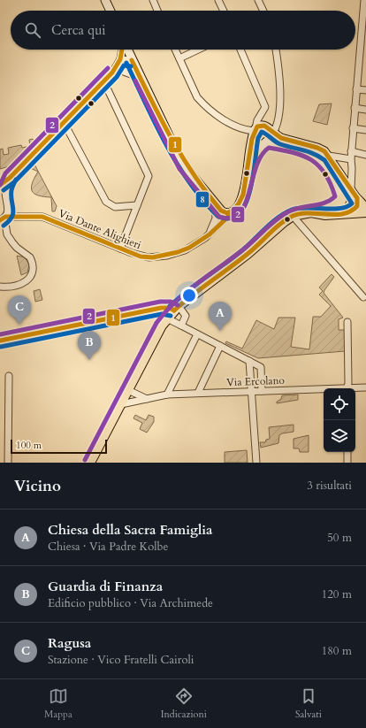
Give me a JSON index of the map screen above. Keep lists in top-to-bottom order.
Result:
{
  "streets": {
    "street": ["Via Dante Alighieri", "Via Ercolano"]
  },
  "lines": ["transit line 1", "transit line 8", "transit line 2"],
  "scale_bar": "100 m",
  "page": {
    "search": "Cerca qui",
    "pins": ["C", "A", "B"],
    "scale": "100 m",
    "heading": ["Vicino", "3 risultati"],
    "list": [
      {
        "mark": "A",
        "name": "Chiesa della Sacra Famiglia",
        "note": "Chiesa · Via Padre Kolbe",
        "value": "50 m"
      },
      {
        "mark": "B",
        "name": "Guardia di Finanza",
        "note": "Edificio pubblico · Via Archimede",
        "value": "120 m"
      },
      {
        "mark": "C",
        "name": "Ragusa",
        "note": "Stazione · Vico Fratelli Cairoli",
        "value": "180 m"
      }
    ],
    "nav": ["Mappa", "Indicazioni", "Salvati"]
  }
}
